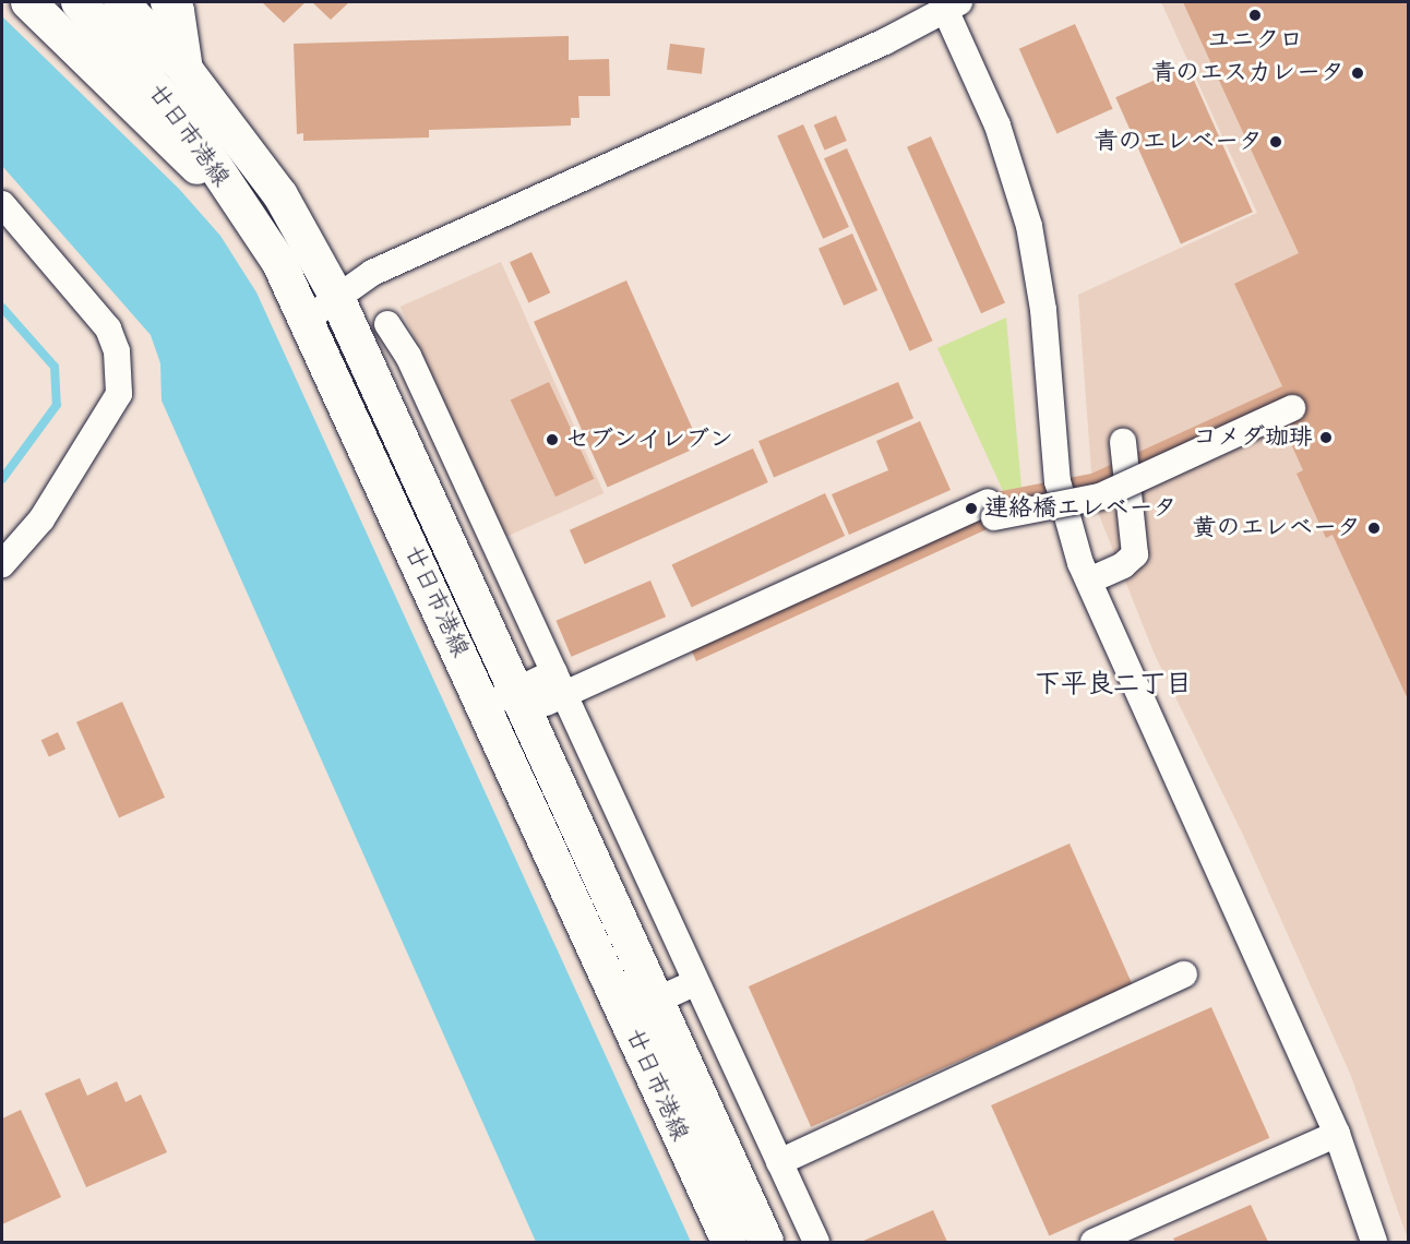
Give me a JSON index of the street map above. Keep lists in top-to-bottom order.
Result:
{
  "streets": {
    "main road": ["廿日市港線"]
  },
  "districts": ["下平良二丁目"],
  "places": [
    "ユニクロ",
    "青のエスカレータ",
    "青のエレベータ",
    "コメダ珈琲",
    "セブンイレブン",
    "連絡橋エレベータ",
    "黄のエレベータ"
  ]
}
